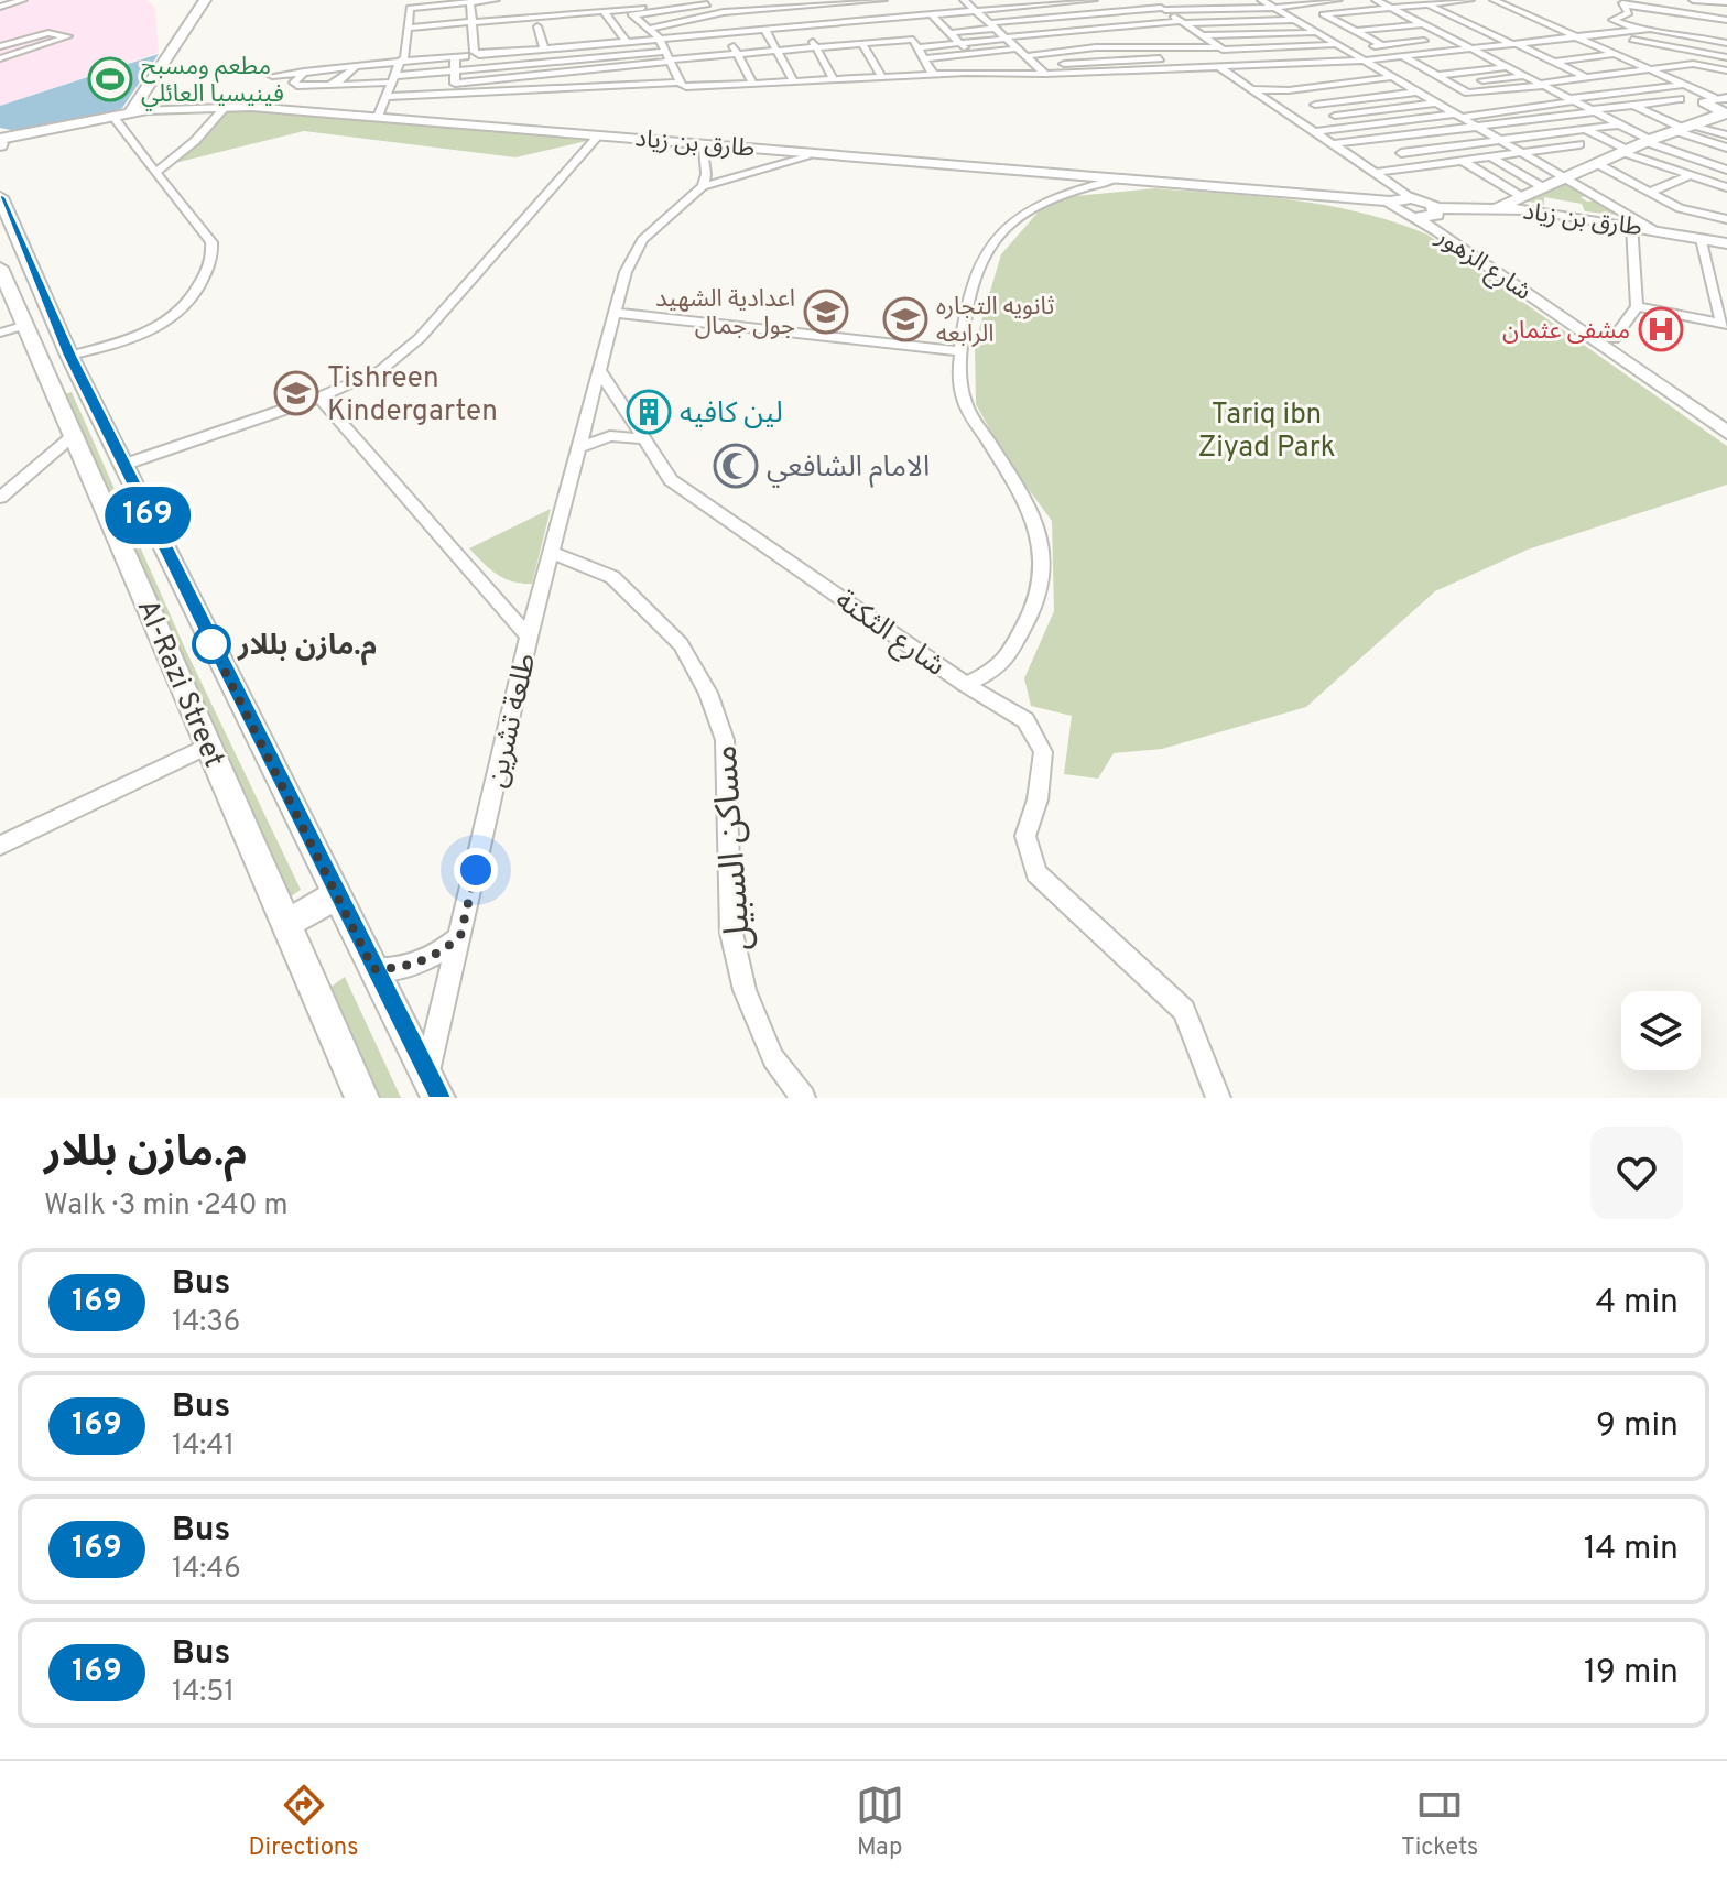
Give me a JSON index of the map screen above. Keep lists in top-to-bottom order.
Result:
{
  "streets": {
    "main road": ["طارق بن زياد", "شارع الزهور", "Al-Razi Street"],
    "street": ["شارع الثكنة", "طلعة تشرين", "مساكن السبيل"]
  },
  "crossings": [
    ["طارق بن زياد", "شارع الزهور"],
    ["شارع الثكنة", "طلعة تشرين"],
    ["طلعة تشرين", "مساكن السبيل"]
  ],
  "parks": ["Tariq ibn Ziyad Park"],
  "places": {
    "sports": ["مطعم ومسبح فينيسيا العائلي"],
    "school or university": ["اعدادية الشهيد جول جمال", "ثانويه التجاره الرابعه", "Tishreen Kindergarten"],
    "hospital": ["مشفى عثمان"],
    "building": ["لين كافيه"],
    "mosque": ["الامام الشافعي"],
    "other": ["م.مازن بللار"]
  },
  "lines": ["bus line 169"],
  "page": {
    "on_map": "169",
    "heading": ["م.مازن بللار", "Walk · 3 min · 240 m"],
    "list": [
      {
        "mark": "169",
        "name": "Bus",
        "note": "14:36",
        "value": "4 min"
      },
      {
        "mark": "169",
        "name": "Bus",
        "note": "14:41",
        "value": "9 min"
      },
      {
        "mark": "169",
        "name": "Bus",
        "note": "14:46",
        "value": "14 min"
      },
      {
        "mark": "169",
        "name": "Bus",
        "note": "14:51",
        "value": "19 min"
      }
    ],
    "tabs": ["Directions", "Map", "Tickets"]
  }
}
